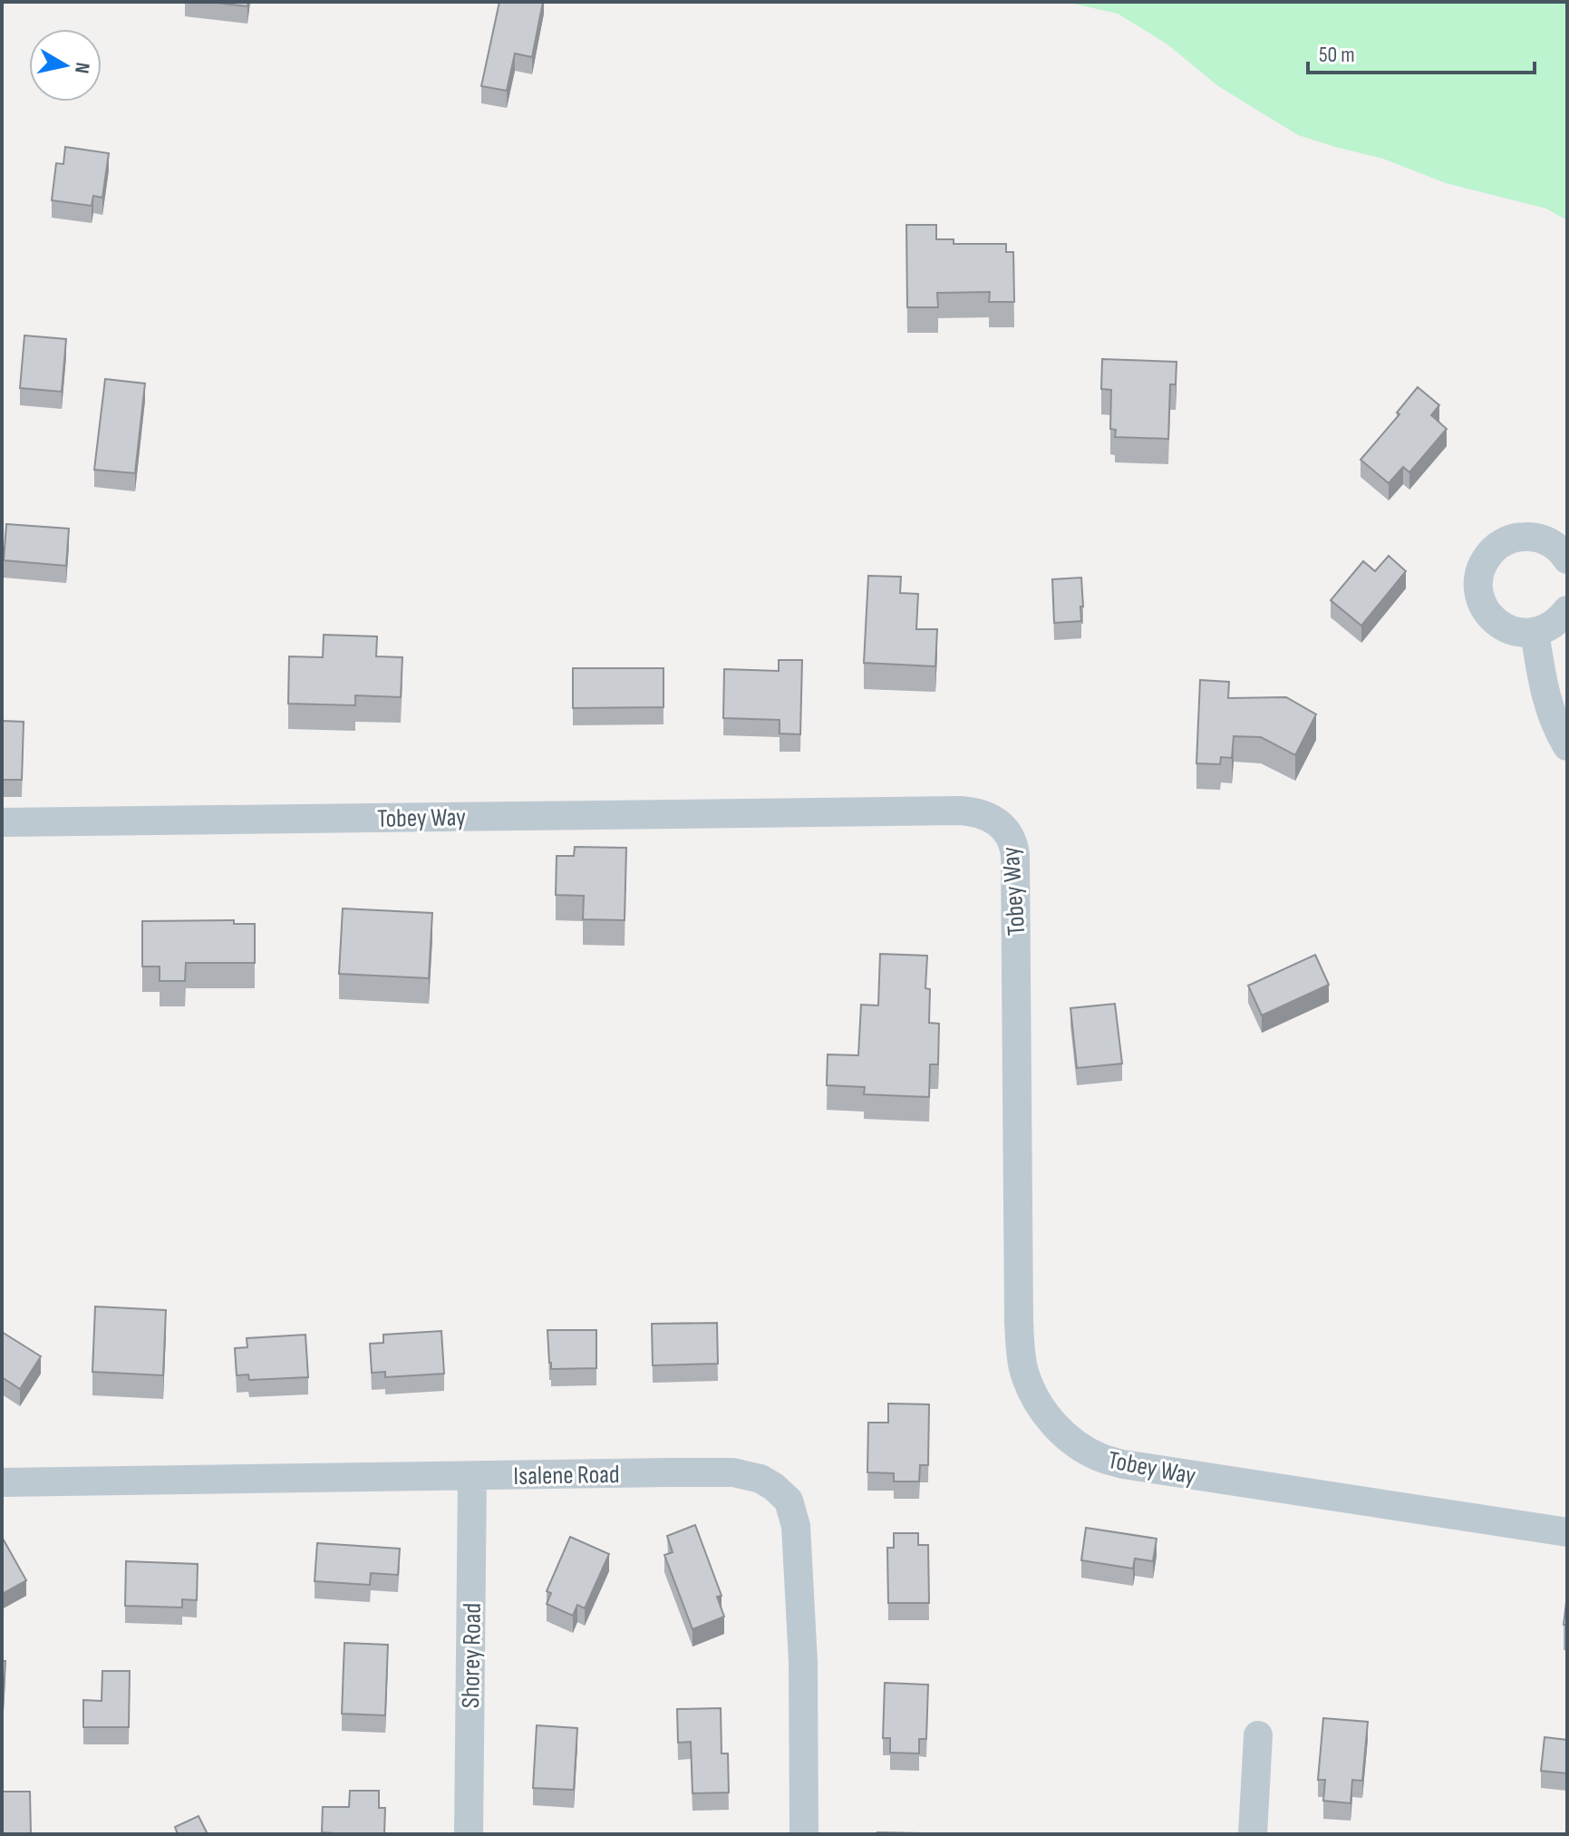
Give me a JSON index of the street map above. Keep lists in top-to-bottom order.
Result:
{
  "streets": {
    "street": ["Tobey Way", "Isalene Road", "Shorey Road"]
  },
  "crossings": [
    ["Isalene Road", "Shorey Road"]
  ],
  "scale_bar": "50 m",
  "north": "right"
}
